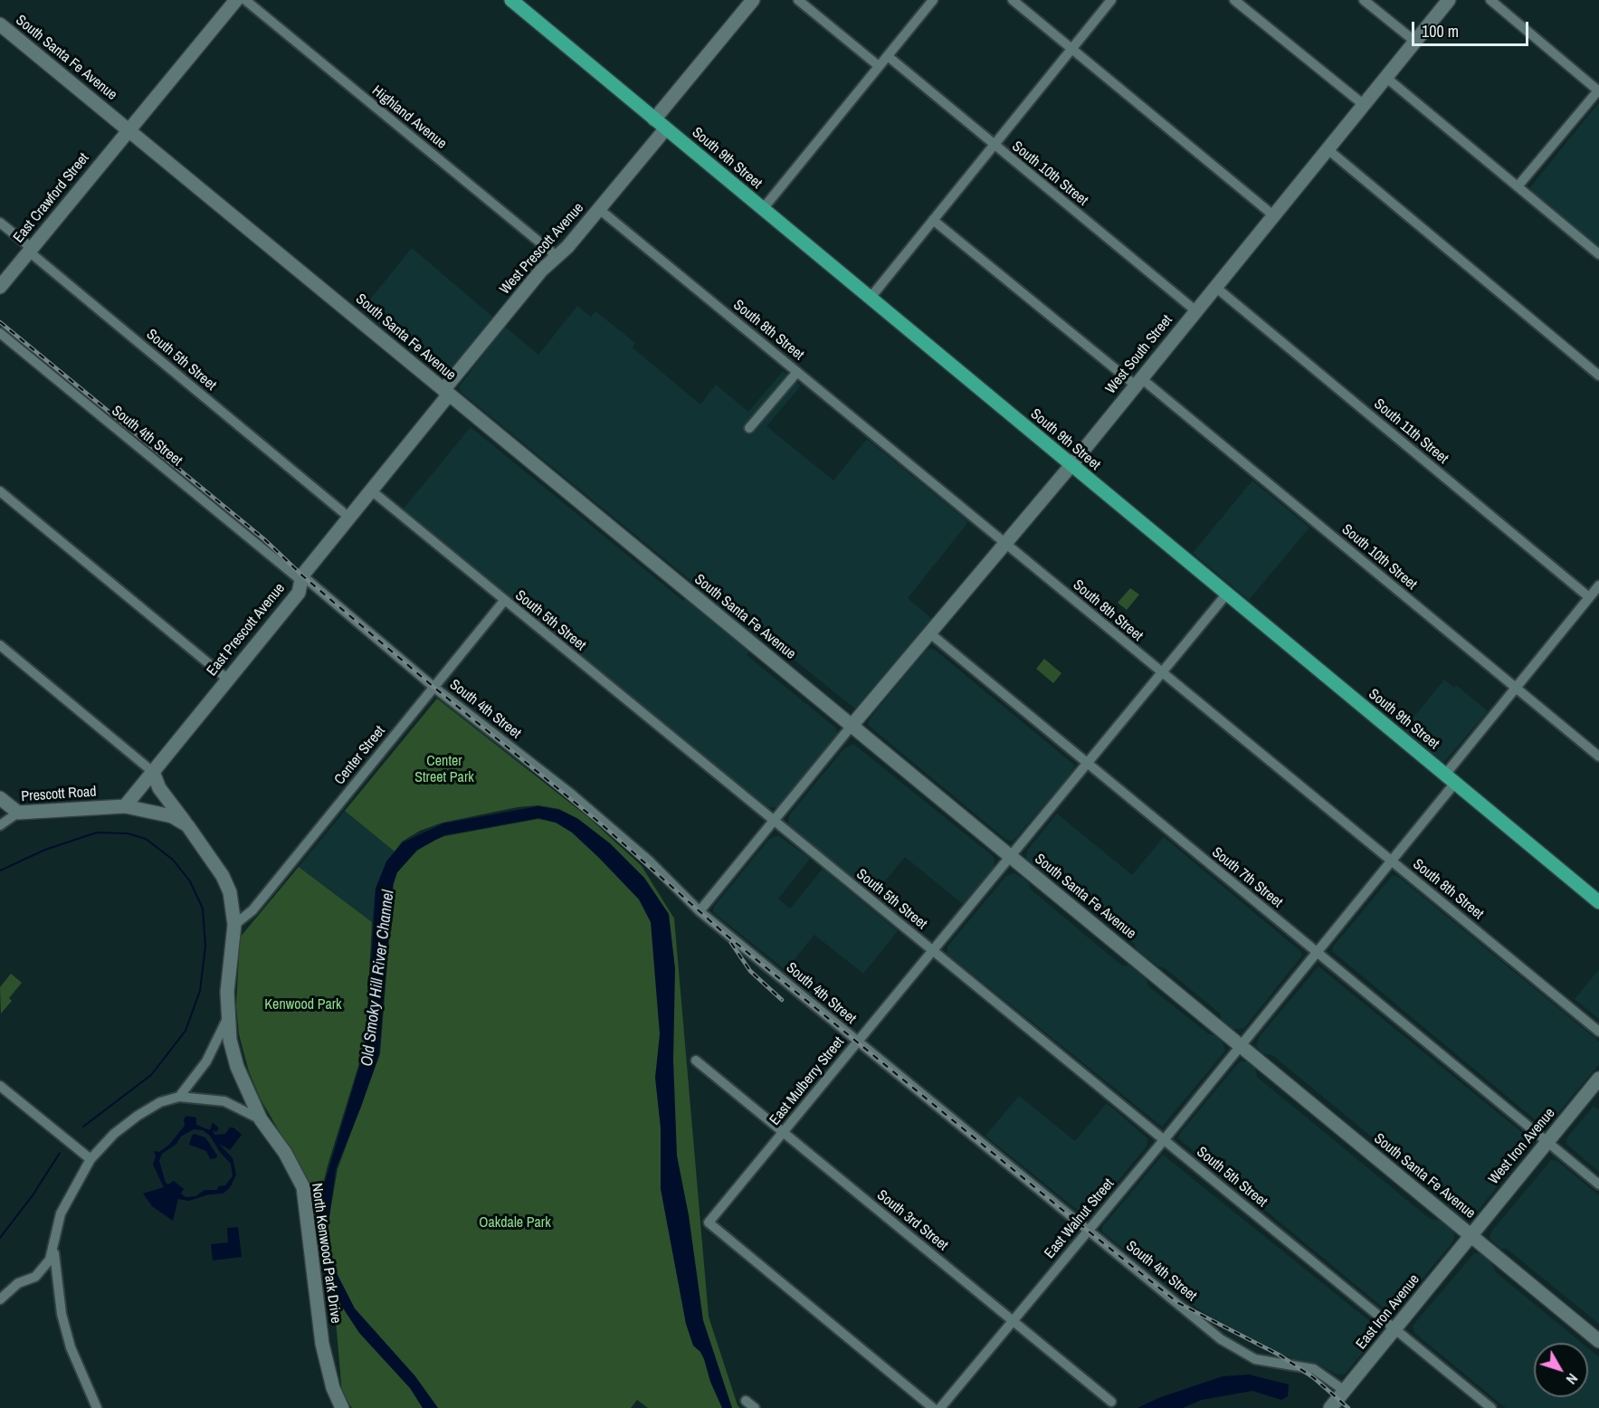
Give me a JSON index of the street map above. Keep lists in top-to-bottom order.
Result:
{
  "streets": {
    "main road": ["South 9th Street"],
    "street": [
      "South Santa Fe Avenue",
      "Highland Avenue",
      "South 10th Street",
      "East Crawford Street",
      "West Prescott Avenue",
      "South 8th Street",
      "West South Street",
      "South 5th Street",
      "South 11th Street",
      "South 4th Street",
      "East Prescott Avenue",
      "Center Street",
      "Prescott Road",
      "South 7th Street",
      "East Mulberry Street",
      "West Iron Avenue",
      "East Walnut Street",
      "South 3rd Street",
      "North Kenwood Park Drive",
      "East Iron Avenue"
    ]
  },
  "crossings": [
    ["South Santa Fe Avenue", "East Crawford Street"],
    ["South Santa Fe Avenue", "West Prescott Avenue"],
    ["South Santa Fe Avenue", "West South Street"],
    ["South Santa Fe Avenue", "East Prescott Avenue"],
    ["South Santa Fe Avenue", "East Mulberry Street"],
    ["South Santa Fe Avenue", "West Iron Avenue"],
    ["South Santa Fe Avenue", "East Walnut Street"],
    ["South Santa Fe Avenue", "East Iron Avenue"],
    ["Highland Avenue", "West Prescott Avenue"],
    ["South 9th Street", "West Prescott Avenue"],
    ["South 9th Street", "West South Street"],
    ["South 9th Street", "East Mulberry Street"],
    ["South 9th Street", "East Walnut Street"],
    ["South 10th Street", "West South Street"],
    ["South 10th Street", "East Walnut Street"],
    ["East Crawford Street", "South 5th Street"],
    ["West Prescott Avenue", "South 8th Street"],
    ["West Prescott Avenue", "East Prescott Avenue"],
    ["South 8th Street", "West South Street"],
    ["South 8th Street", "East Mulberry Street"],
    ["South 8th Street", "East Walnut Street"],
    ["West South Street", "South 11th Street"],
    ["West South Street", "South 7th Street"],
    ["South 5th Street", "East Prescott Avenue"],
    ["South 5th Street", "Center Street"],
    ["South 5th Street", "East Mulberry Street"],
    ["South 5th Street", "East Walnut Street"],
    ["South 5th Street", "East Iron Avenue"],
    ["South 11th Street", "East Walnut Street"],
    ["South 4th Street", "East Prescott Avenue"],
    ["South 4th Street", "Center Street"],
    ["South 4th Street", "East Mulberry Street"],
    ["South 4th Street", "East Walnut Street"],
    ["South 4th Street", "East Iron Avenue"],
    ["East Prescott Avenue", "Prescott Road"],
    ["East Prescott Avenue", "North Kenwood Park Drive"],
    ["Center Street", "North Kenwood Park Drive"],
    ["Prescott Road", "North Kenwood Park Drive"],
    ["South 7th Street", "East Mulberry Street"],
    ["South 7th Street", "West Iron Avenue"],
    ["South 7th Street", "East Walnut Street"],
    ["East Mulberry Street", "South 3rd Street"],
    ["West Iron Avenue", "East Iron Avenue"],
    ["East Walnut Street", "South 3rd Street"]
  ],
  "water": ["Old Smoky Hill River Channel"],
  "parks": ["Center Street Park", "Kenwood Park", "Oakdale Park"],
  "scale_bar": "100 m",
  "north": "bottom right"
}
